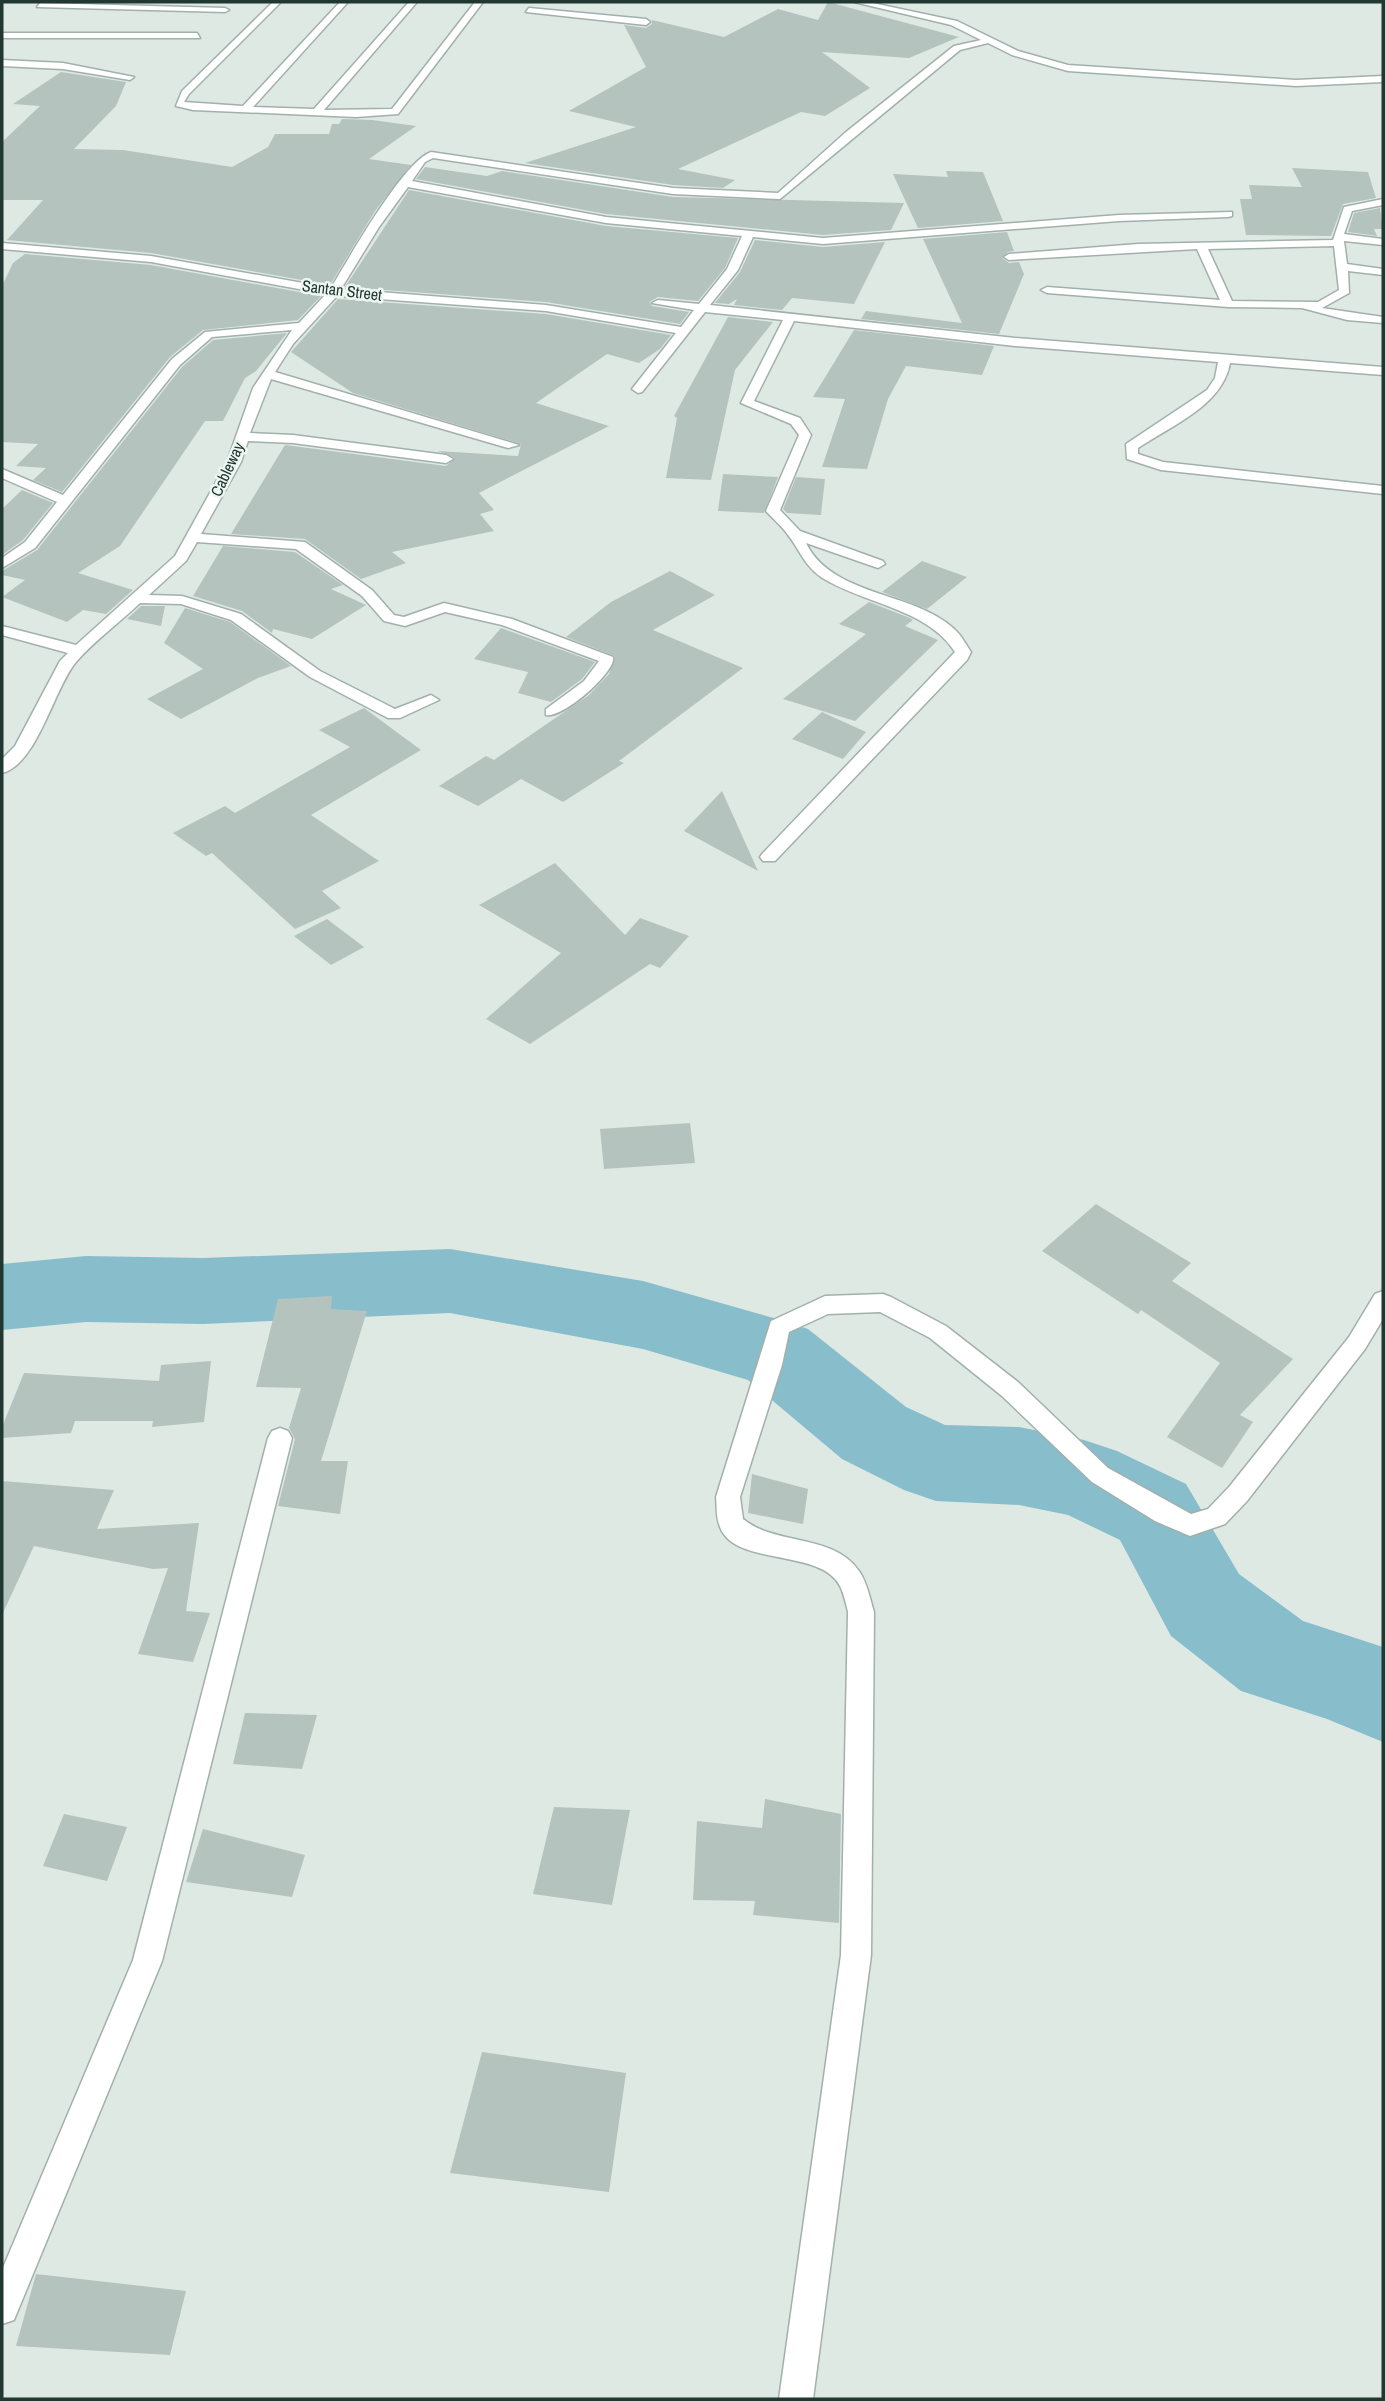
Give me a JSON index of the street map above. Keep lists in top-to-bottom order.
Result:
{
  "streets": {
    "street": ["Santan Street", "Cableway"]
  },
  "crossings": [
    ["Santan Street", "Cableway"]
  ]
}
